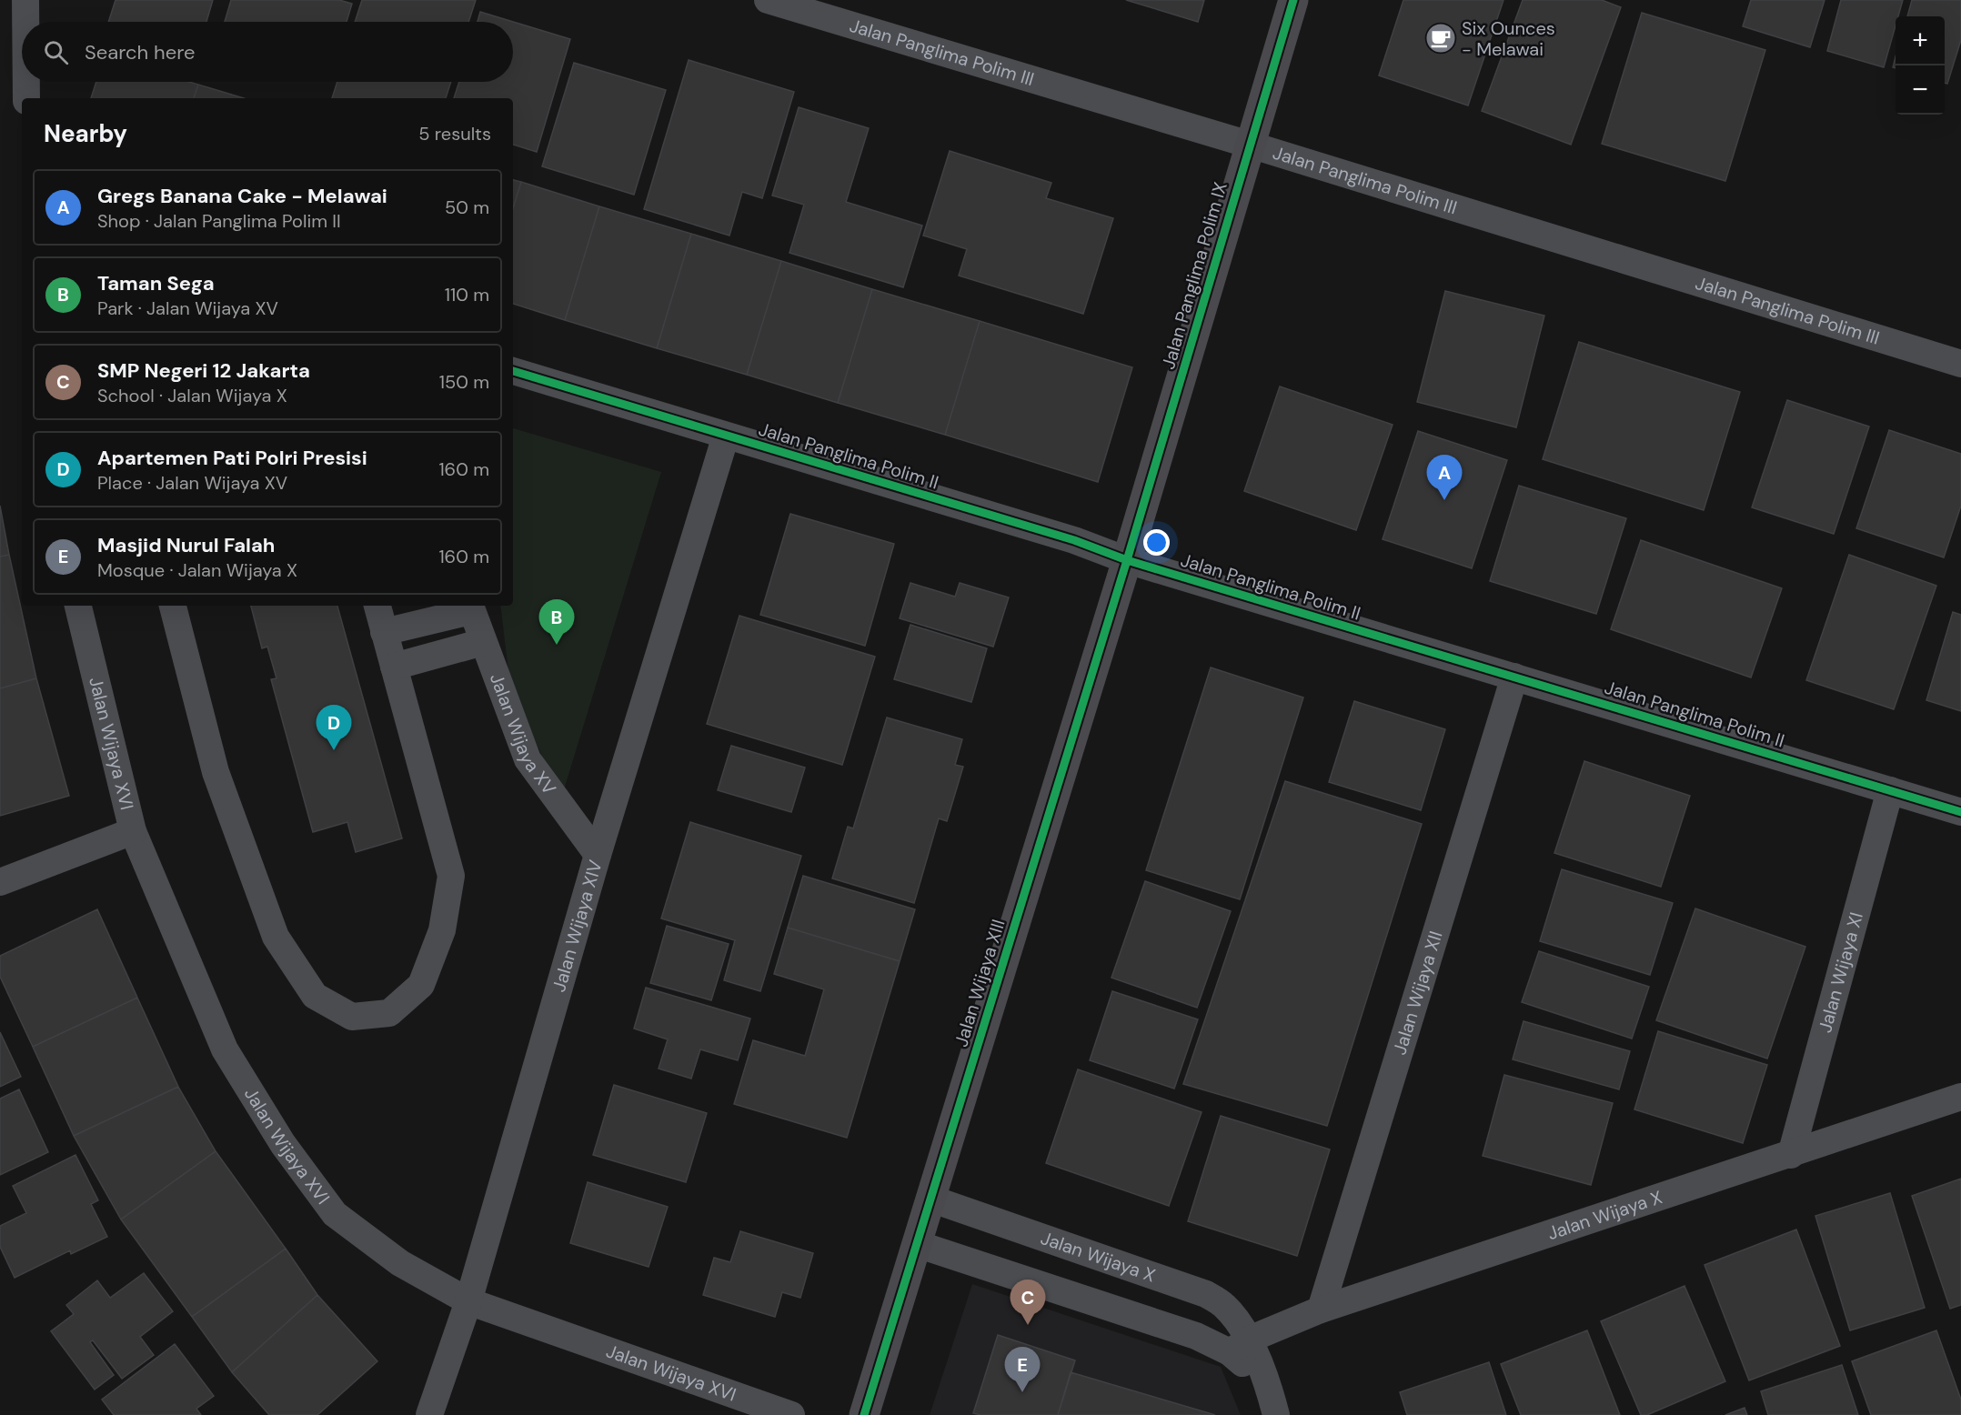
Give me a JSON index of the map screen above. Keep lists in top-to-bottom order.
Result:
{
  "streets": {
    "street": [
      "Jalan Panglima Polim III",
      "Jalan Panglima Polim IX",
      "Jalan Panglima Polim II",
      "Jalan Wijaya XV",
      "Jalan Wijaya XVI",
      "Jalan Wijaya XIV",
      "Jalan Wijaya XI",
      "Jalan Wijaya XIII",
      "Jalan Wijaya XII",
      "Jalan Wijaya X"
    ]
  },
  "crossings": [
    ["Jalan Panglima Polim III", "Jalan Panglima Polim IX"],
    ["Jalan Panglima Polim IX", "Jalan Panglima Polim II"],
    ["Jalan Panglima Polim IX", "Jalan Wijaya XIII"],
    ["Jalan Panglima Polim II", "Jalan Wijaya XIV"],
    ["Jalan Panglima Polim II", "Jalan Wijaya XI"],
    ["Jalan Panglima Polim II", "Jalan Wijaya XIII"],
    ["Jalan Panglima Polim II", "Jalan Wijaya XII"],
    ["Jalan Wijaya XV", "Jalan Wijaya XIV"],
    ["Jalan Wijaya XVI", "Jalan Wijaya XIV"],
    ["Jalan Wijaya XI", "Jalan Wijaya X"],
    ["Jalan Wijaya XIII", "Jalan Wijaya X"],
    ["Jalan Wijaya XII", "Jalan Wijaya X"]
  ],
  "places": {
    "cafe": ["Six Ounces - Melawai"]
  },
  "page": {
    "map_buttons": ["+", "−"],
    "search": "Search here",
    "heading": ["Nearby", "5 results"],
    "list": [
      {
        "mark": "A",
        "name": "Gregs Banana Cake - Melawai",
        "note": "Shop · Jalan Panglima Polim II",
        "value": "50 m"
      },
      {
        "mark": "B",
        "name": "Taman Sega",
        "note": "Park · Jalan Wijaya XV",
        "value": "110 m"
      },
      {
        "mark": "C",
        "name": "SMP Negeri 12 Jakarta",
        "note": "School · Jalan Wijaya X",
        "value": "150 m"
      },
      {
        "mark": "D",
        "name": "Apartemen Pati Polri Presisi",
        "note": "Place · Jalan Wijaya XV",
        "value": "160 m"
      },
      {
        "mark": "E",
        "name": "Masjid Nurul Falah",
        "note": "Mosque · Jalan Wijaya X",
        "value": "160 m"
      }
    ],
    "pins": [
      "A",
      "B",
      "D",
      "C",
      "E"
    ]
  }
}
